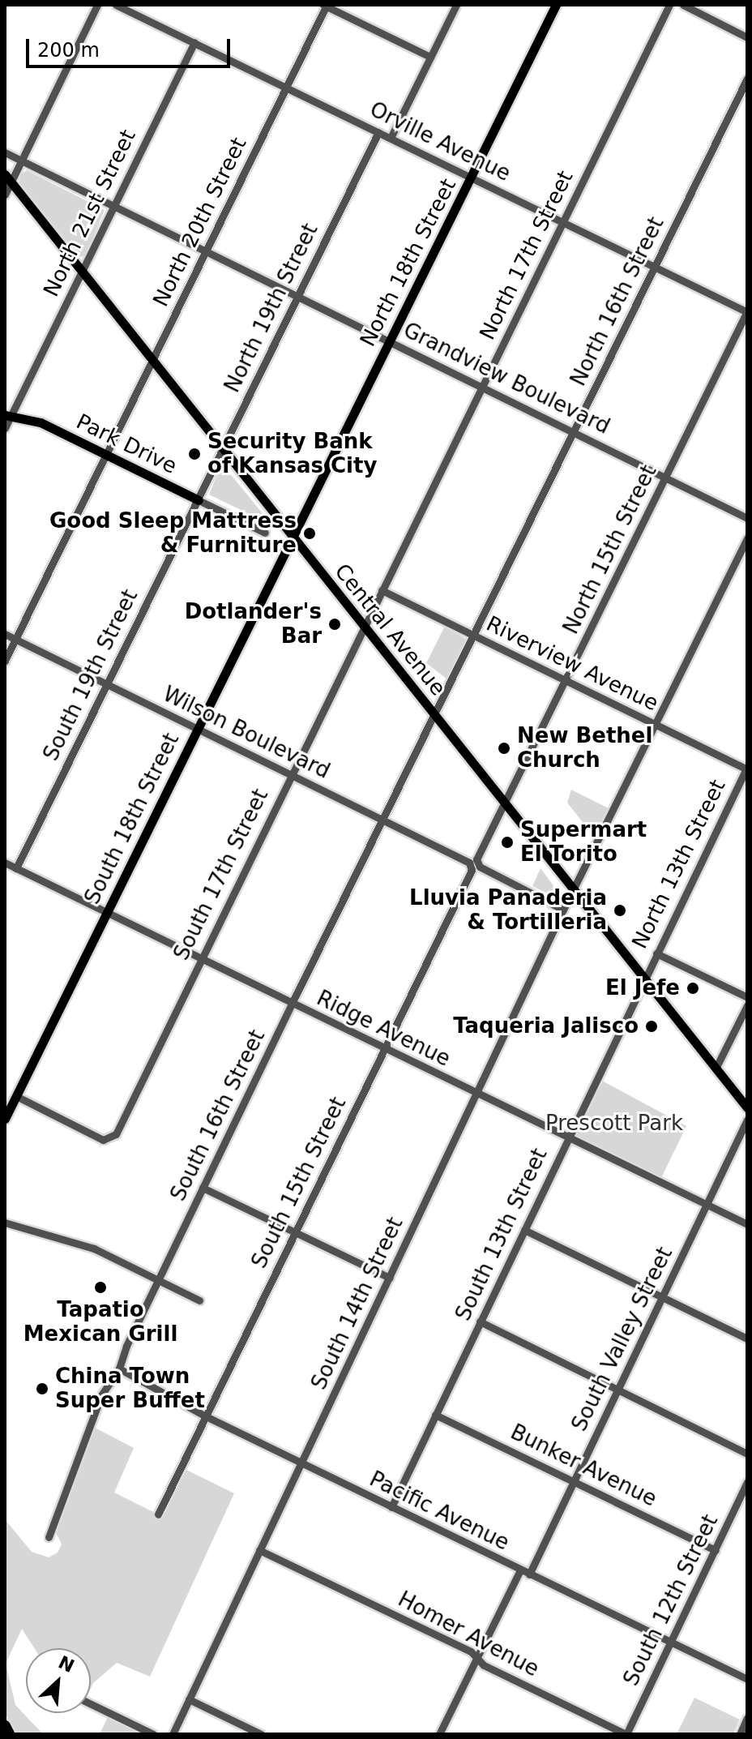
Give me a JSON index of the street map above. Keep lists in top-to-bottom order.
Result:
{
  "streets": {
    "main road": [
      "North 18th Street",
      "Park Drive",
      "Central Avenue",
      "South 18th Street"
    ],
    "street": [
      "Orville Avenue",
      "North 21st Street",
      "North 20th Street",
      "North 17th Street",
      "North 16th Street",
      "North 19th Street",
      "Grandview Boulevard",
      "North 15th Street",
      "Riverview Avenue",
      "South 19th Street",
      "Wilson Boulevard",
      "North 13th Street",
      "South 17th Street",
      "Ridge Avenue",
      "South 16th Street",
      "South 15th Street",
      "South 13th Street",
      "South 14th Street",
      "South Valley Street",
      "Bunker Avenue",
      "Pacific Avenue",
      "South 12th Street",
      "Homer Avenue"
    ]
  },
  "crossings": [
    ["Orville Avenue", "North 21st Street"],
    ["Orville Avenue", "North 20th Street"],
    ["Orville Avenue", "North 17th Street"],
    ["Orville Avenue", "North 18th Street"],
    ["Orville Avenue", "North 16th Street"],
    ["Orville Avenue", "North 19th Street"],
    ["Orville Avenue", "North 15th Street"],
    ["North 21st Street", "Grandview Boulevard"],
    ["North 21st Street", "Park Drive"],
    ["North 21st Street", "Central Avenue"],
    ["North 20th Street", "Grandview Boulevard"],
    ["North 20th Street", "Park Drive"],
    ["North 20th Street", "Central Avenue"],
    ["North 20th Street", "Wilson Boulevard"],
    ["North 17th Street", "Grandview Boulevard"],
    ["North 17th Street", "Central Avenue"],
    ["North 17th Street", "Riverview Avenue"],
    ["North 17th Street", "South 17th Street"],
    ["North 18th Street", "Grandview Boulevard"],
    ["North 18th Street", "Central Avenue"],
    ["North 18th Street", "South 18th Street"],
    ["North 16th Street", "Grandview Boulevard"],
    ["North 16th Street", "Central Avenue"],
    ["North 16th Street", "Riverview Avenue"],
    ["North 16th Street", "South 16th Street"],
    ["North 19th Street", "Grandview Boulevard"],
    ["North 19th Street", "Park Drive"],
    ["North 19th Street", "Central Avenue"],
    ["North 19th Street", "South 19th Street"],
    ["Grandview Boulevard", "North 15th Street"],
    ["Park Drive", "South 19th Street"],
    ["North 15th Street", "Central Avenue"],
    ["North 15th Street", "Riverview Avenue"],
    ["North 15th Street", "South 15th Street"],
    ["Central Avenue", "South 18th Street"],
    ["Central Avenue", "North 13th Street"],
    ["Central Avenue", "South 17th Street"],
    ["Central Avenue", "South 16th Street"],
    ["Central Avenue", "South 15th Street"],
    ["Central Avenue", "South 13th Street"],
    ["Central Avenue", "South 14th Street"],
    ["Riverview Avenue", "North 13th Street"],
    ["Riverview Avenue", "South 14th Street"],
    ["South 19th Street", "Wilson Boulevard"],
    ["South 19th Street", "Ridge Avenue"],
    ["Wilson Boulevard", "South 18th Street"],
    ["Wilson Boulevard", "South 17th Street"],
    ["Wilson Boulevard", "South 16th Street"],
    ["Wilson Boulevard", "South 15th Street"],
    ["Wilson Boulevard", "South 14th Street"],
    ["South 18th Street", "South 17th Street"],
    ["South 18th Street", "Ridge Avenue"],
    ["North 13th Street", "South 13th Street"],
    ["South 17th Street", "Ridge Avenue"],
    ["Ridge Avenue", "South 16th Street"],
    ["Ridge Avenue", "South 15th Street"],
    ["Ridge Avenue", "South 13th Street"],
    ["Ridge Avenue", "South 14th Street"],
    ["Ridge Avenue", "South Valley Street"],
    ["South 16th Street", "Pacific Avenue"],
    ["South 15th Street", "Pacific Avenue"],
    ["South 13th Street", "Bunker Avenue"],
    ["South 13th Street", "Pacific Avenue"],
    ["South 14th Street", "Pacific Avenue"],
    ["South 14th Street", "Homer Avenue"],
    ["South Valley Street", "Bunker Avenue"],
    ["South Valley Street", "Pacific Avenue"],
    ["Bunker Avenue", "South 12th Street"],
    ["Pacific Avenue", "South 12th Street"],
    ["South 12th Street", "Homer Avenue"]
  ],
  "parks": ["Prescott Park"],
  "places": [
    "Security Bank of Kansas City",
    "Good Sleep Mattress & Furniture",
    "Dotlander's Bar",
    "New Bethel Church",
    "Supermart El Torito",
    "Lluvia Panaderia & Tortilleria",
    "El Jefe",
    "Taqueria Jalisco",
    "Tapatio Mexican Grill",
    "China Town Super Buffet"
  ],
  "scale_bar": "200 m",
  "north": "top right"
}
